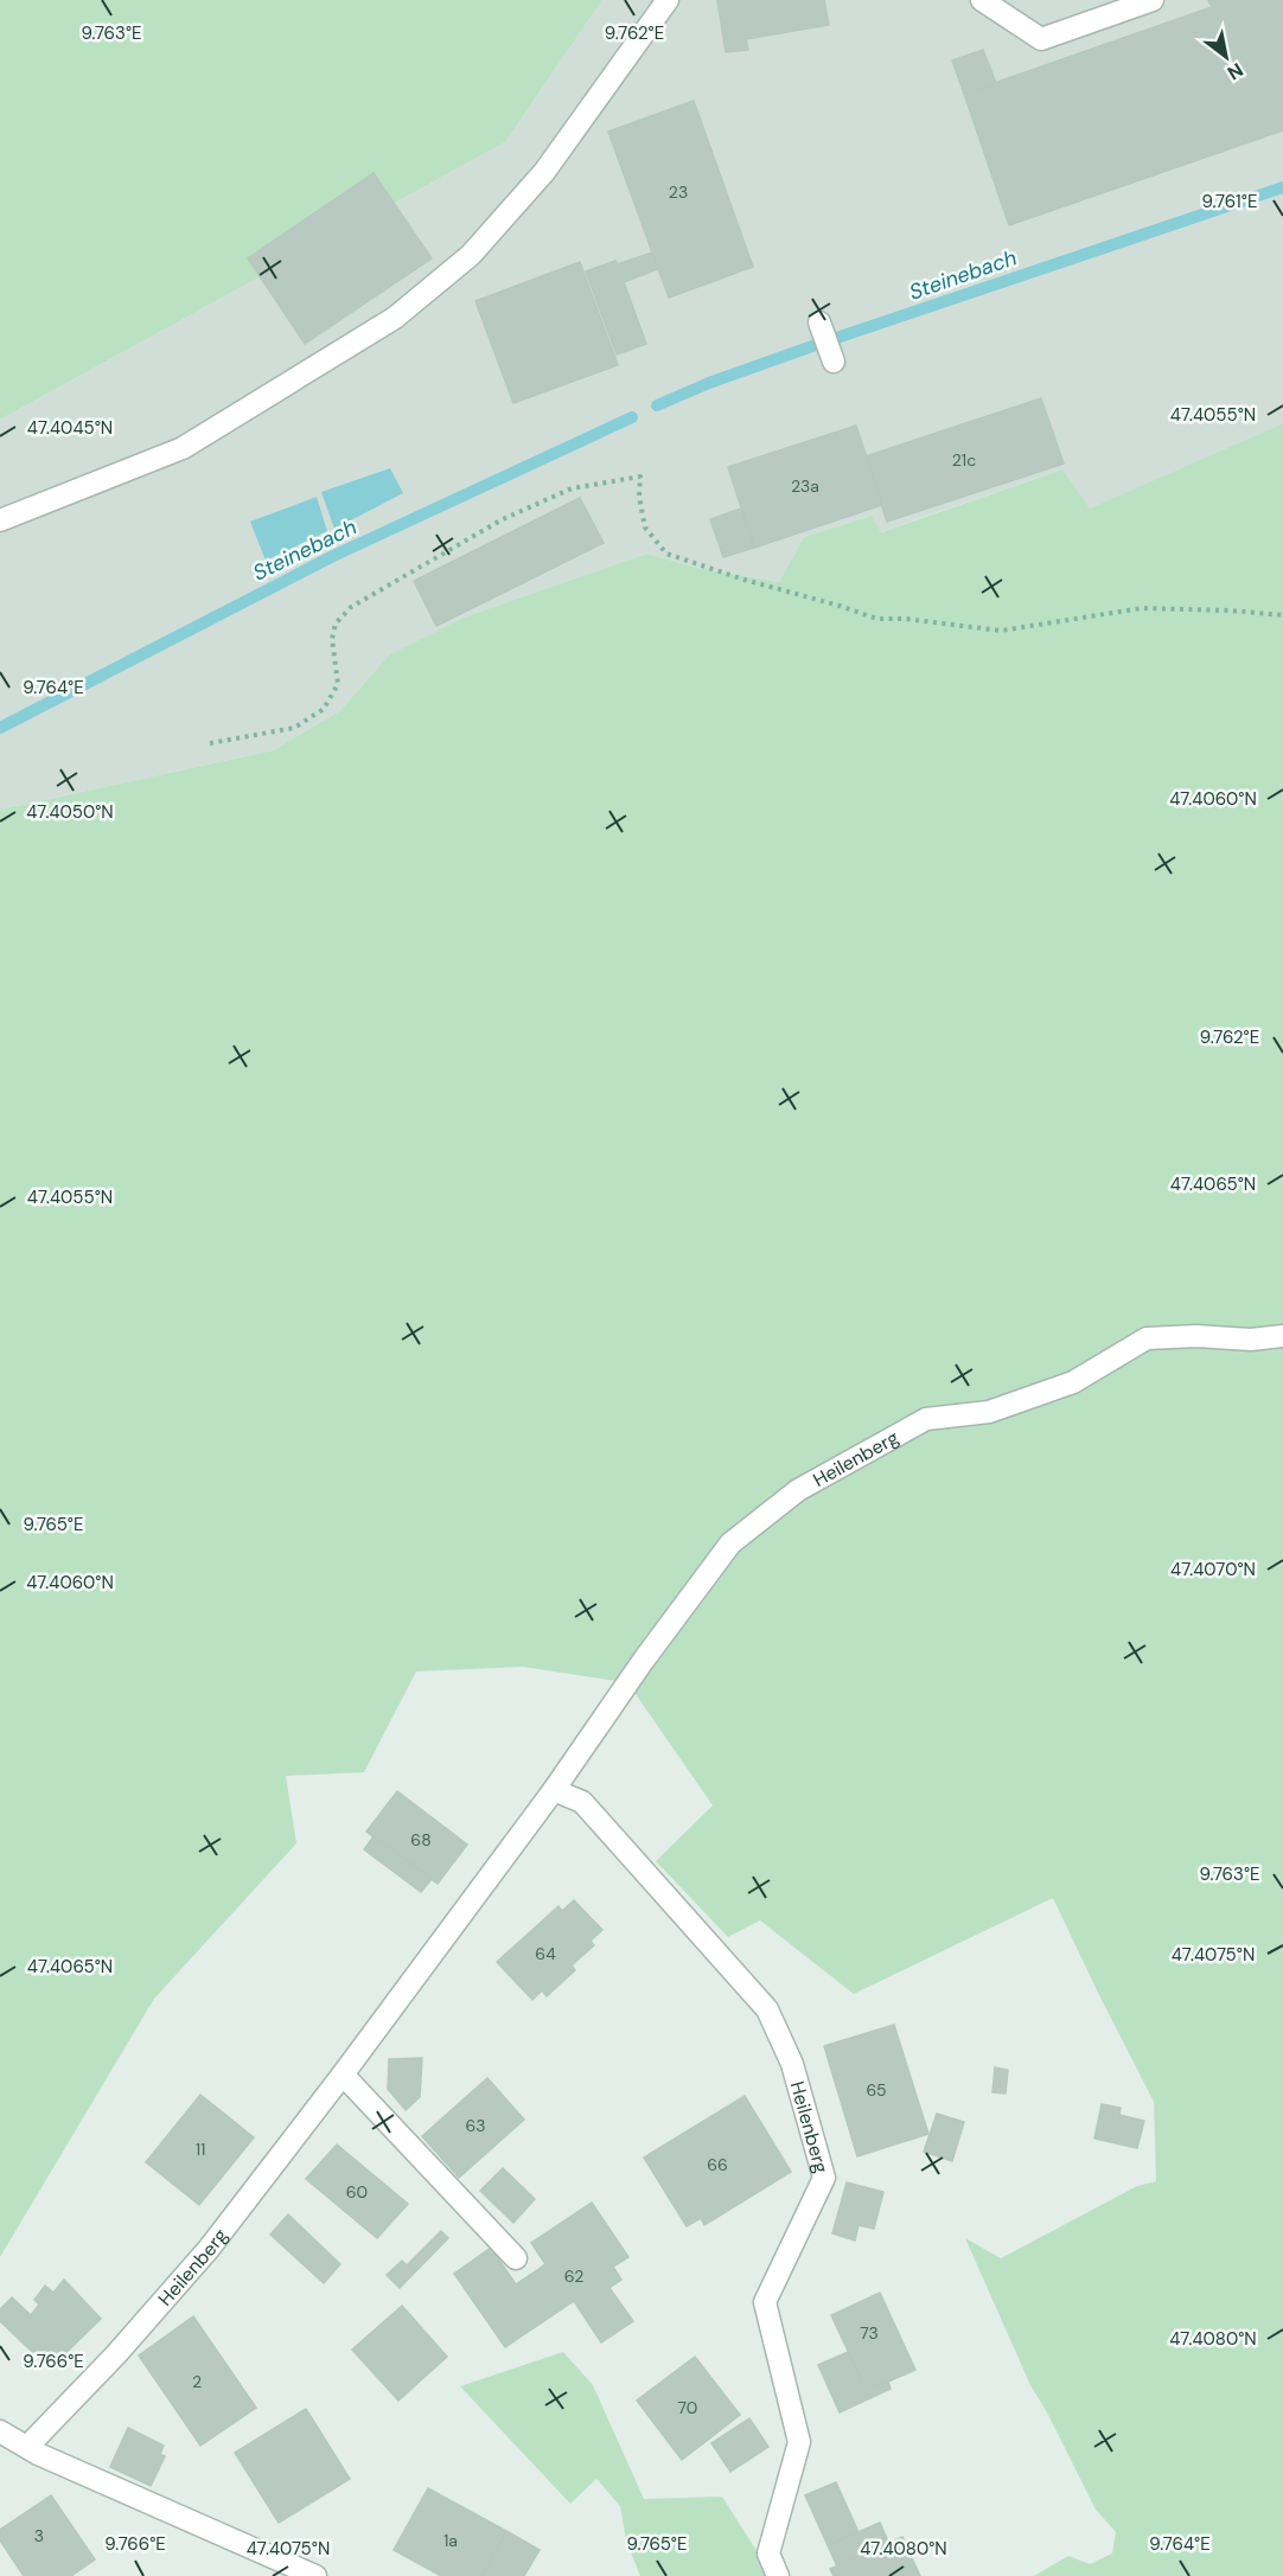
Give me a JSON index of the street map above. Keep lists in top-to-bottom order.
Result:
{
  "streets": {
    "street": ["Heilenberg"]
  },
  "water": ["Steinebach"],
  "house_numbers": [
    "23",
    "21c",
    "23a",
    "68",
    "64",
    "65",
    "63",
    "11",
    "66",
    "60",
    "62",
    "73",
    "2",
    "70",
    "3",
    "1a"
  ],
  "north": "bottom right",
  "coordinates": [
    "9.763°E",
    "9.762°E",
    "9.761°E",
    "47.4055°N",
    "47.4045°N",
    "9.764°E",
    "47.4060°N",
    "47.4050°N",
    "47.4065°N",
    "9.765°E",
    "47.4070°N",
    "47.4075°N",
    "47.4080°N",
    "9.766°E"
  ]
}
